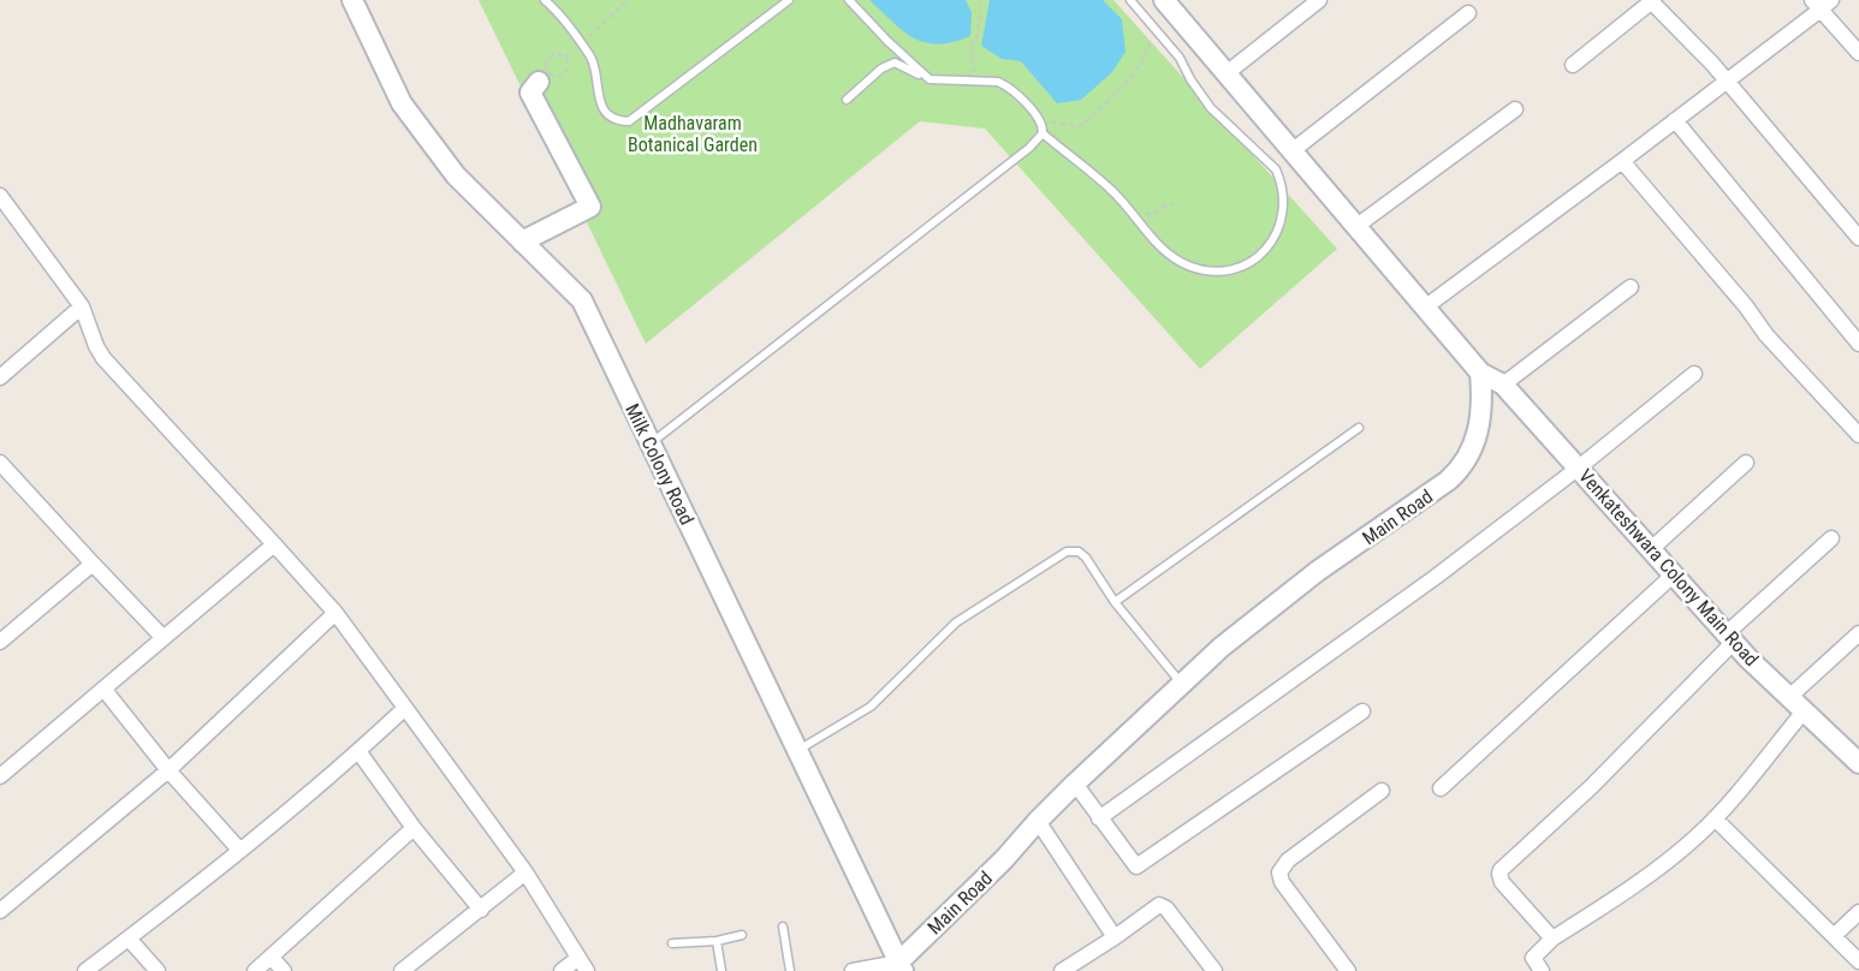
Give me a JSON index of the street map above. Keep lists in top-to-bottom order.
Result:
{
  "streets": {
    "street": ["Milk Colony Road", "Main Road", "Venkateshwara Colony Main Road"]
  },
  "crossings": [
    ["Milk Colony Road", "Main Road"],
    ["Main Road", "Venkateshwara Colony Main Road"]
  ],
  "parks": ["Madhavaram Botanical Garden"]
}
